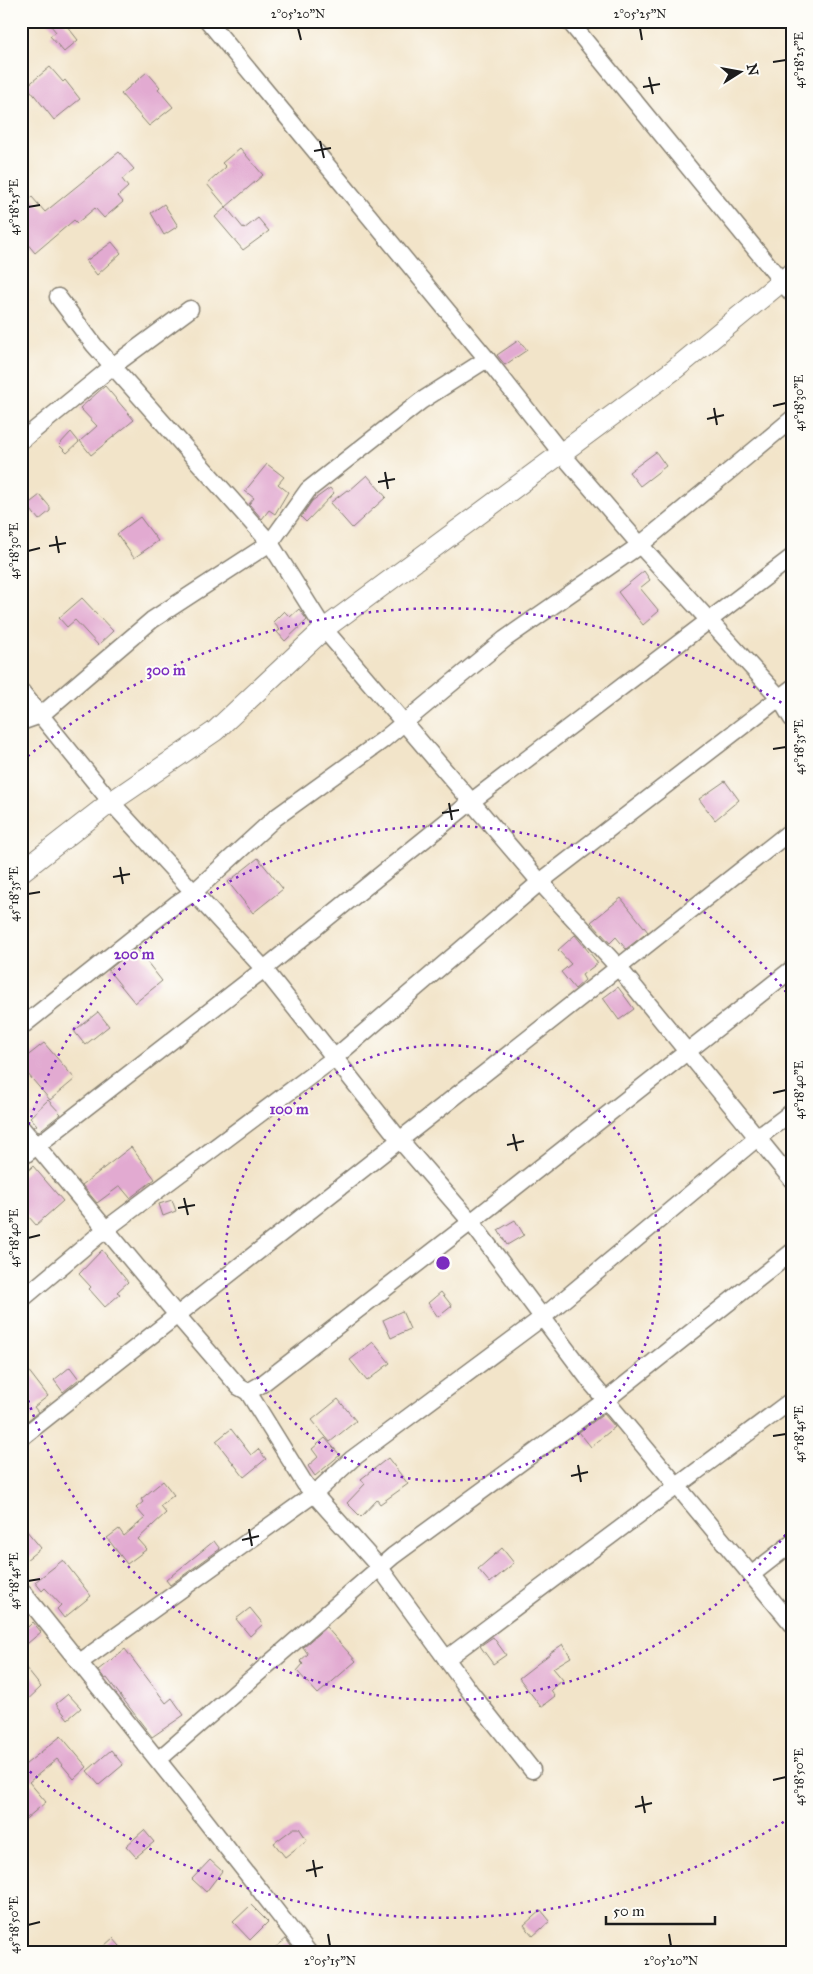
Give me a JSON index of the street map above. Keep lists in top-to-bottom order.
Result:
{
  "scale_bar": "50 m",
  "north": "right",
  "coordinates": [
    "2°05'20\"N",
    "2°05'25\"N",
    "45°18'25\"E",
    "45°18'30\"E",
    "45°18'35\"E",
    "45°18'40\"E",
    "45°18'45\"E",
    "45°18'50\"E",
    "2°05'15\"N"
  ],
  "rings": ["300 m", "200 m", "100 m"]
}
